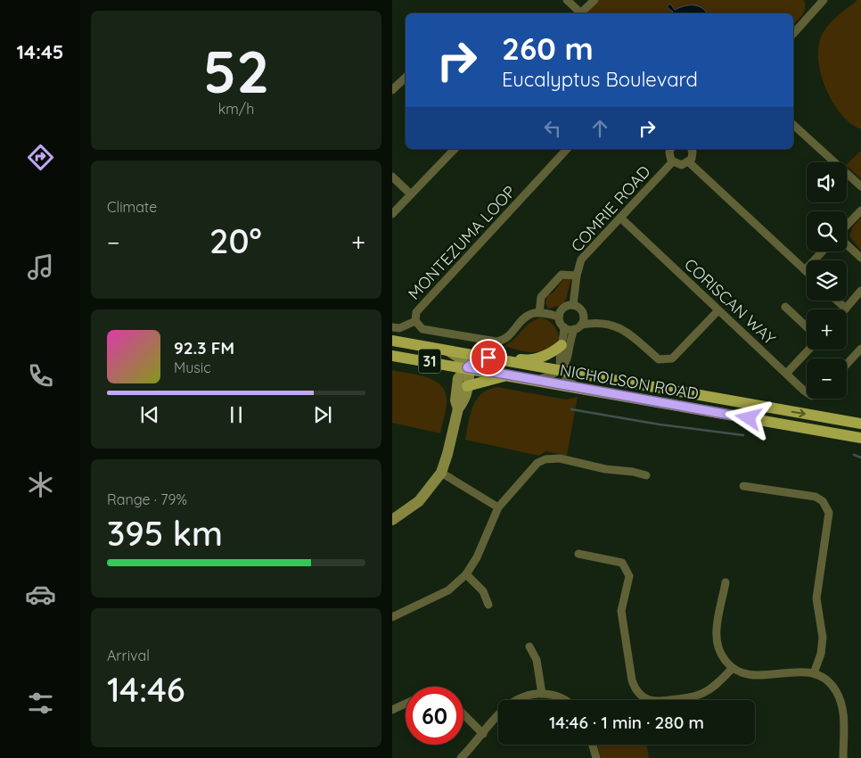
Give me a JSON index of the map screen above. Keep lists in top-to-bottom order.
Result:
{
  "streets": {
    "main road": ["31", "NICHOLSON ROAD"],
    "street": ["COMRIE ROAD", "MONTEZUMA LOOP", "CORISCAN WAY"]
  },
  "crossings": [
    ["COMRIE ROAD", "CORISCAN WAY"]
  ],
  "page": {
    "tabs": "14:45",
    "tile": [
      ["52", "km/h"],
      "Climate",
      ["Range · 79%", "395 km"],
      ["Arrival", "14:46"]
    ],
    "turn": ["260 m", "Eucalyptus Boulevard"],
    "map_buttons": ["+", "−"],
    "heat": ["−", "20°", "+"],
    "song": ["92.3 FM", "Music"],
    "limit": "60",
    "trip": "14:46 · 1 min · 280 m"
  }
}
